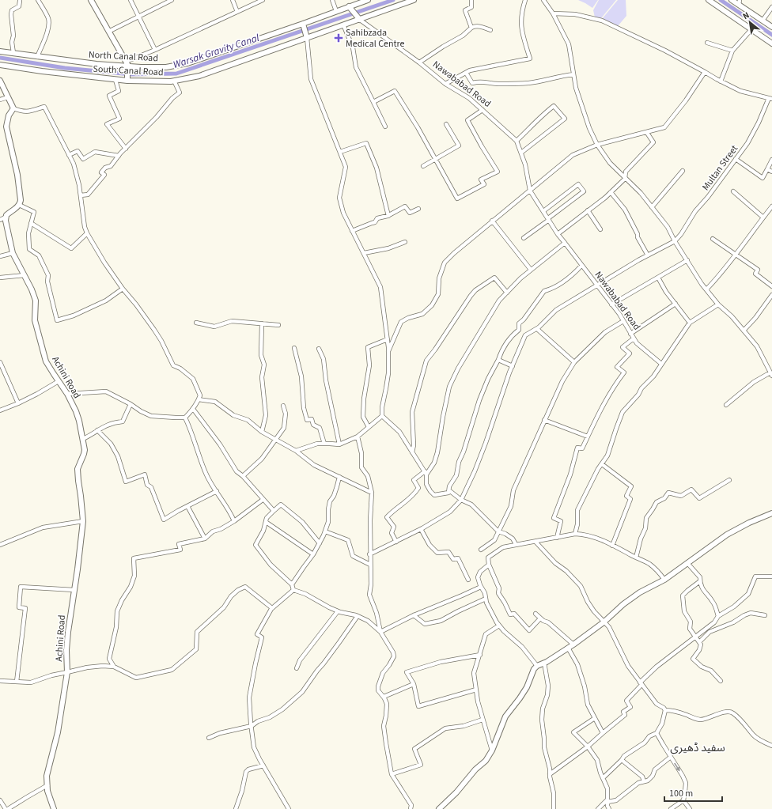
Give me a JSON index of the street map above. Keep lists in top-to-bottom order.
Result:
{
  "streets": {
    "main road": ["North Canal Road", "South Canal Road", "Achini Road"],
    "street": ["Nawababad Road", "Multan Street"]
  },
  "crossings": [
    ["South Canal Road", "Nawababad Road"]
  ],
  "districts": ["سفید ڈھیری"],
  "water": ["Warsak Gravity Canal"],
  "places": {
    "health": ["Sahibzada Medical Centre"]
  },
  "scale_bar": "100 m",
  "north": "top left"
}
